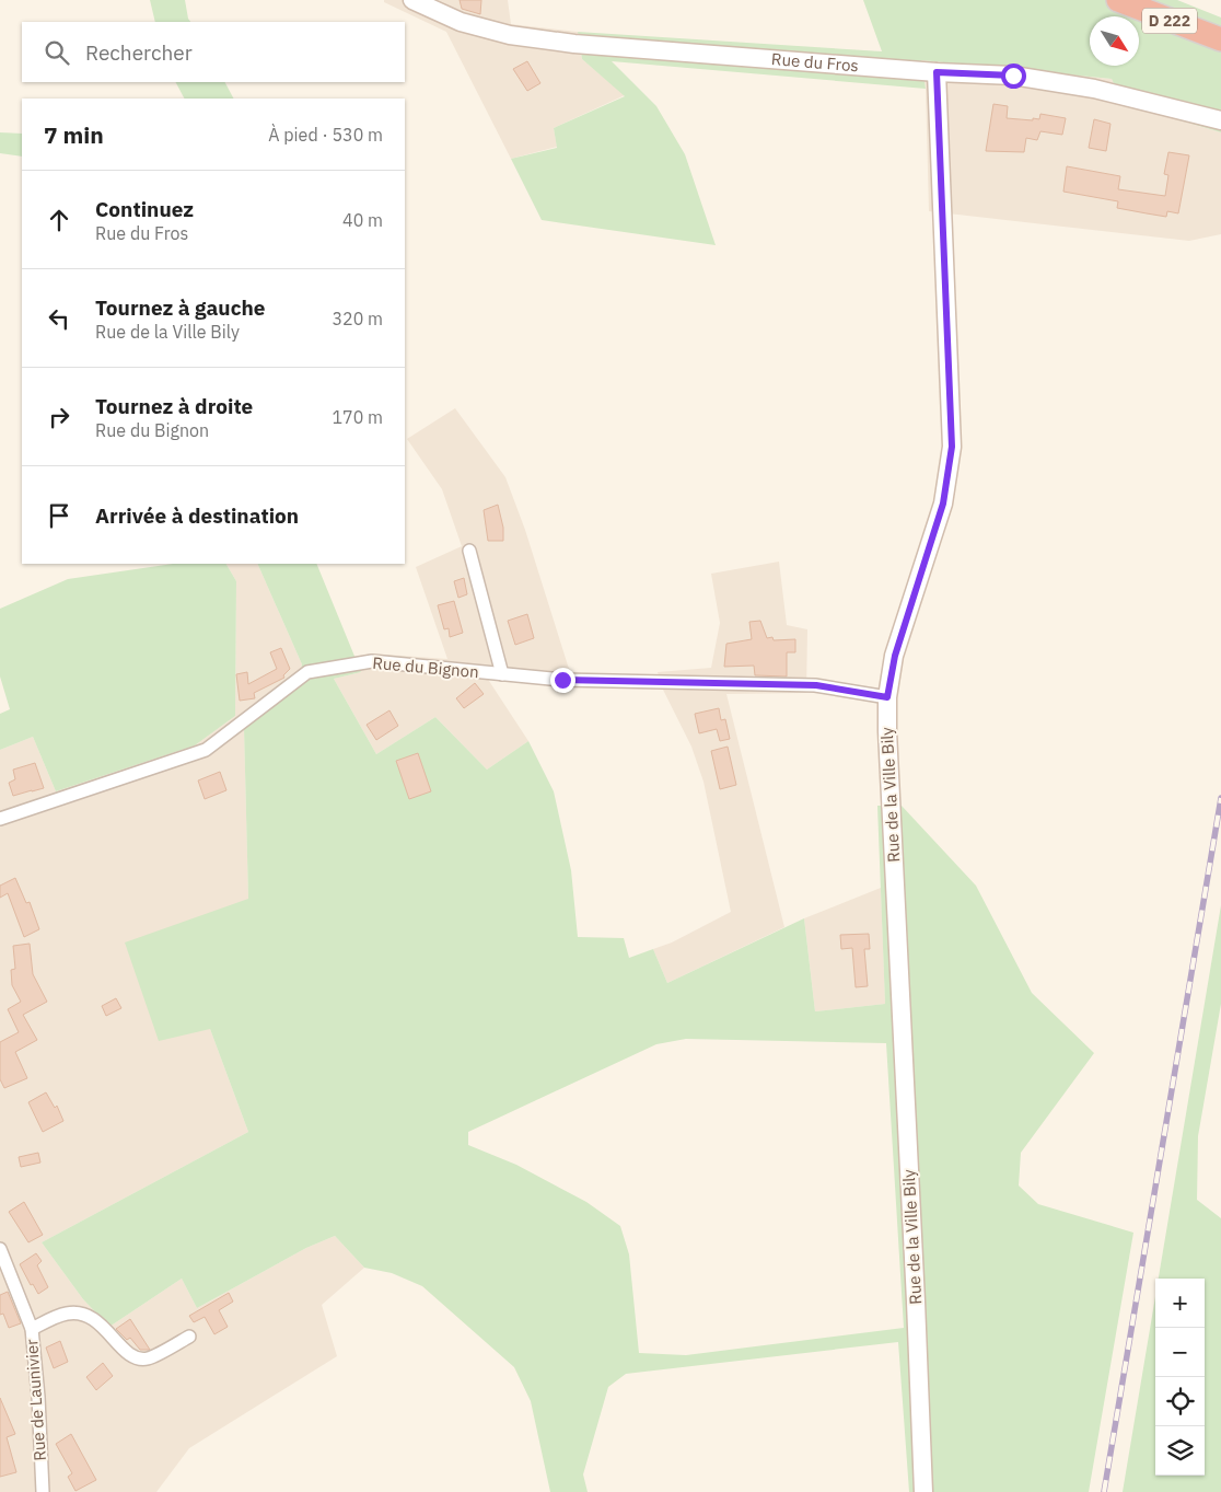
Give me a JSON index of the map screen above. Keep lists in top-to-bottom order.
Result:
{
  "streets": {
    "highway": ["D 222"],
    "street": [
      "Rue du Fros",
      "Rue du Bignon",
      "Rue de la Ville Bily",
      "Rue de Launivier"
    ]
  },
  "crossings": [
    ["Rue du Fros", "Rue de la Ville Bily"],
    ["Rue du Bignon", "Rue de la Ville Bily"]
  ],
  "north": "bottom right",
  "page": {
    "search": "Rechercher",
    "heading": ["7 min", "À pied · 530 m"],
    "list": [
      ["Continuez", "Rue du Fros", "40 m"],
      ["Tournez à gauche", "Rue de la Ville Bily", "320 m"],
      ["Tournez à droite", "Rue du Bignon", "170 m"],
      "Arrivée à destination"
    ],
    "map_buttons": ["+", "−"]
  }
}
